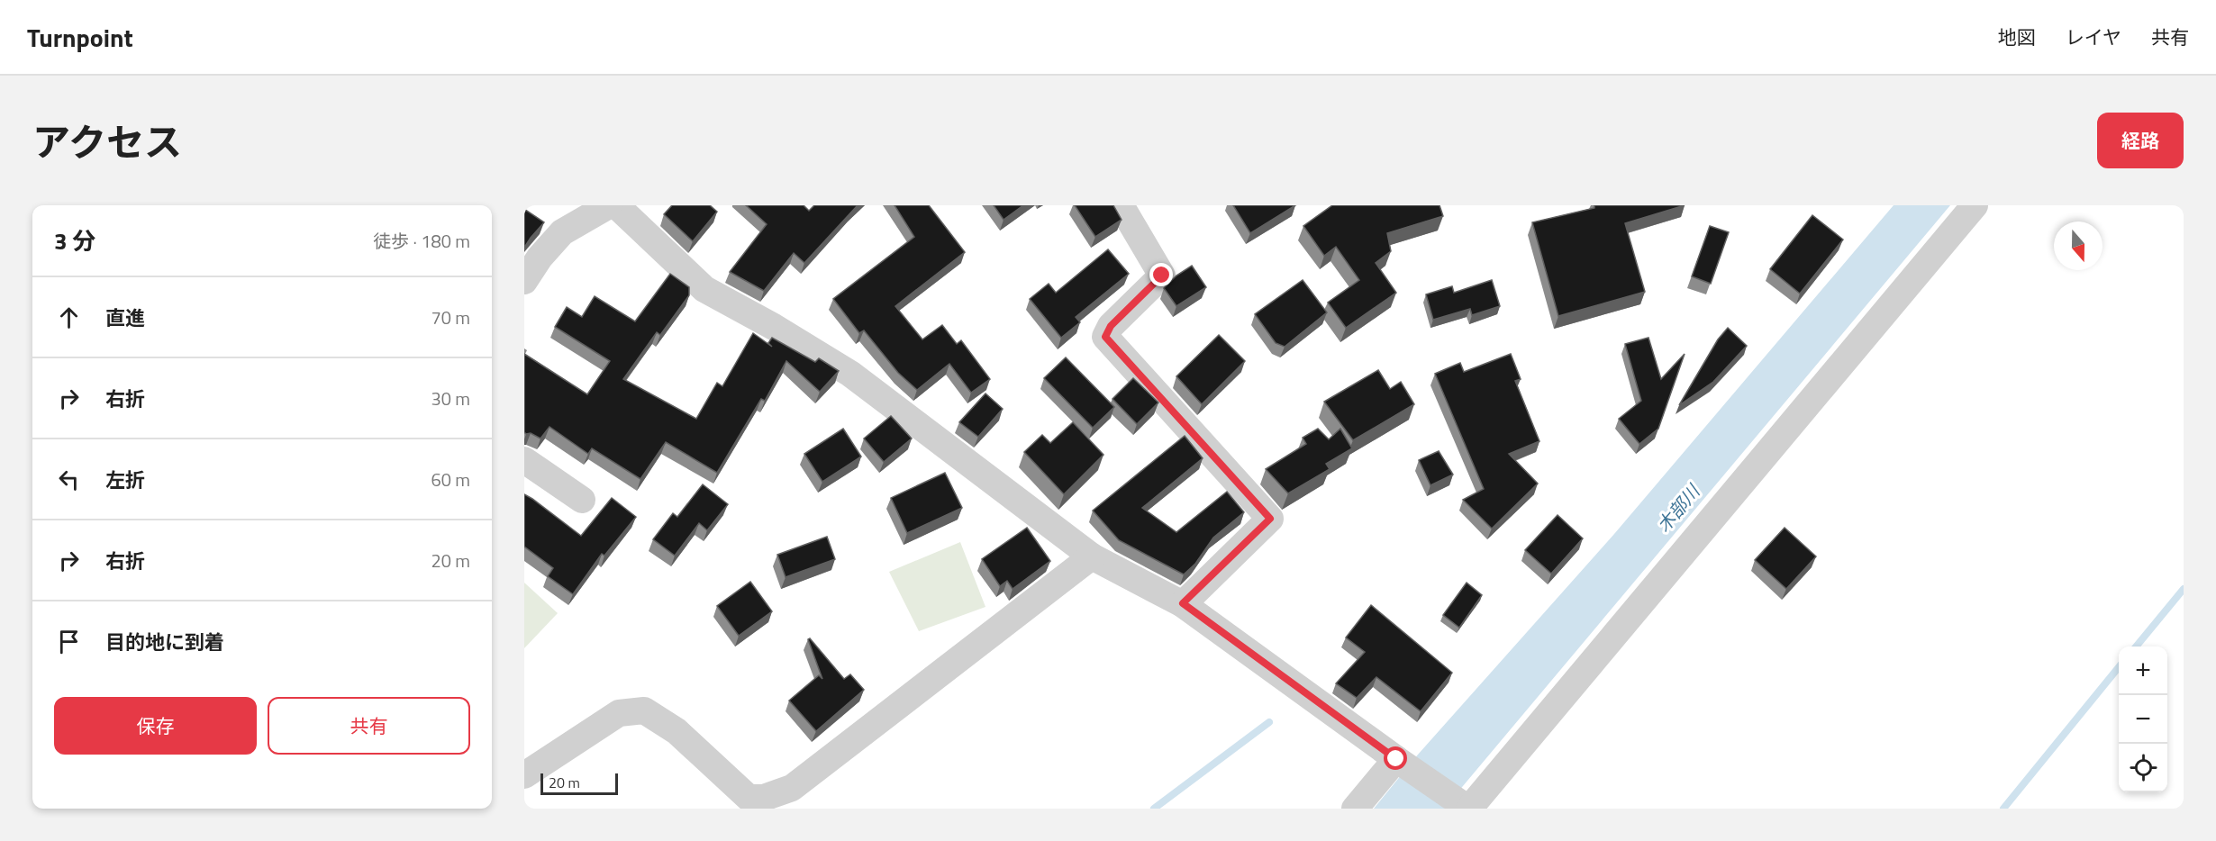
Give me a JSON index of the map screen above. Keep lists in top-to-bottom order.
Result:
{
  "water": ["木部川"],
  "scale_bar": "20 m",
  "north": "bottom",
  "page": {
    "header": "Turnpoint",
    "nav": ["地図", "レイヤ", "共有"],
    "title": "アクセス",
    "buttons": [
      "経路",
      ["保存", "共有"]
    ],
    "heading": ["3 分", "徒歩 · 180 m"],
    "list": [
      ["直進", "70 m"],
      ["右折", "30 m"],
      ["左折", "60 m"],
      ["右折", "20 m"],
      "目的地に到着"
    ],
    "map_buttons": ["+", "−"],
    "scale": "20 m"
  }
}
